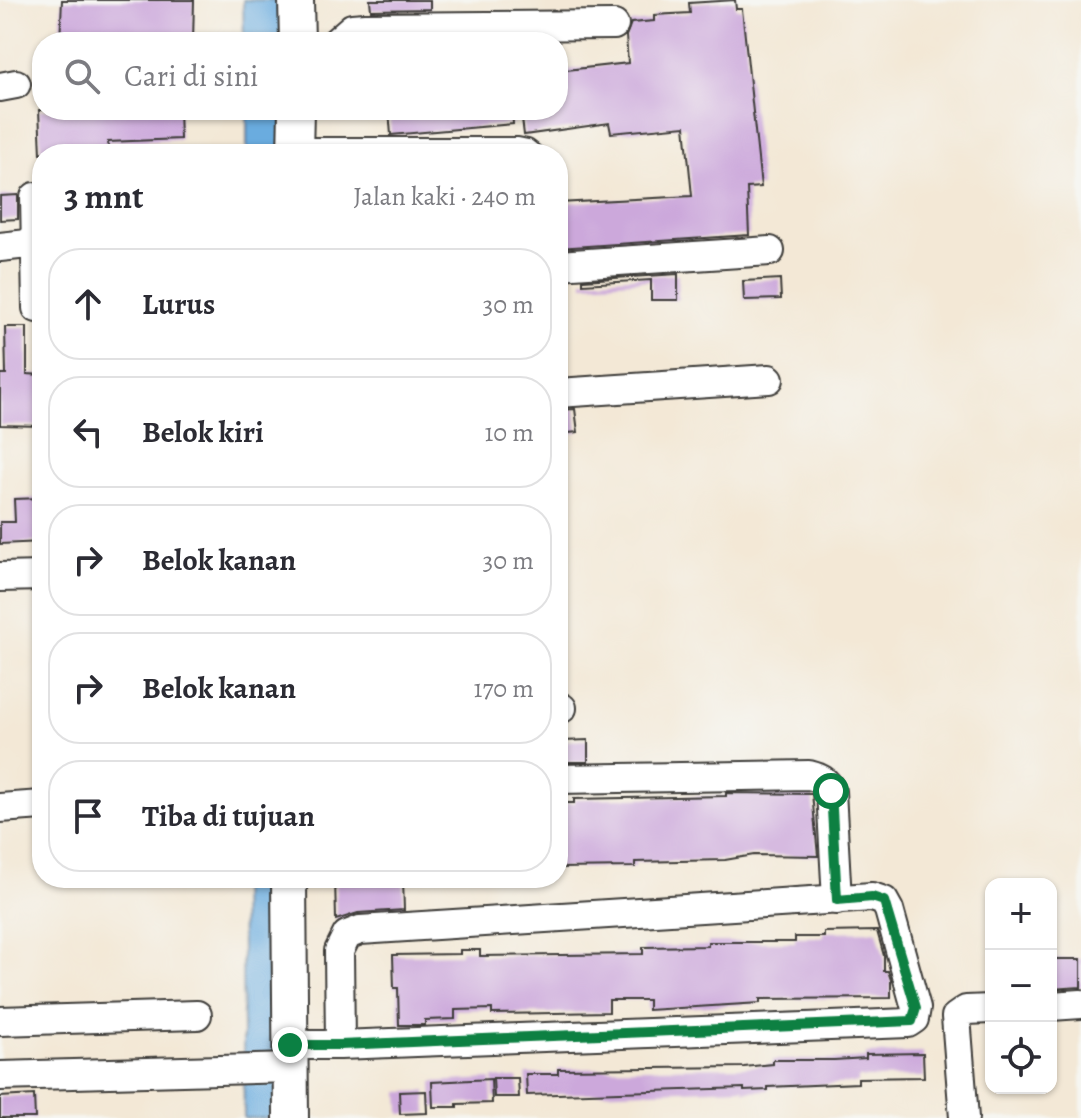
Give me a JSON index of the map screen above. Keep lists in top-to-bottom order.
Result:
{
  "page": {
    "search": "Cari di sini",
    "heading": ["3 mnt", "Jalan kaki · 240 m"],
    "list": [
      ["Lurus", "30 m"],
      ["Belok kiri", "10 m"],
      ["Belok kanan", "30 m"],
      ["Belok kanan", "170 m"],
      "Tiba di tujuan"
    ],
    "map_buttons": ["+", "−"]
  }
}
